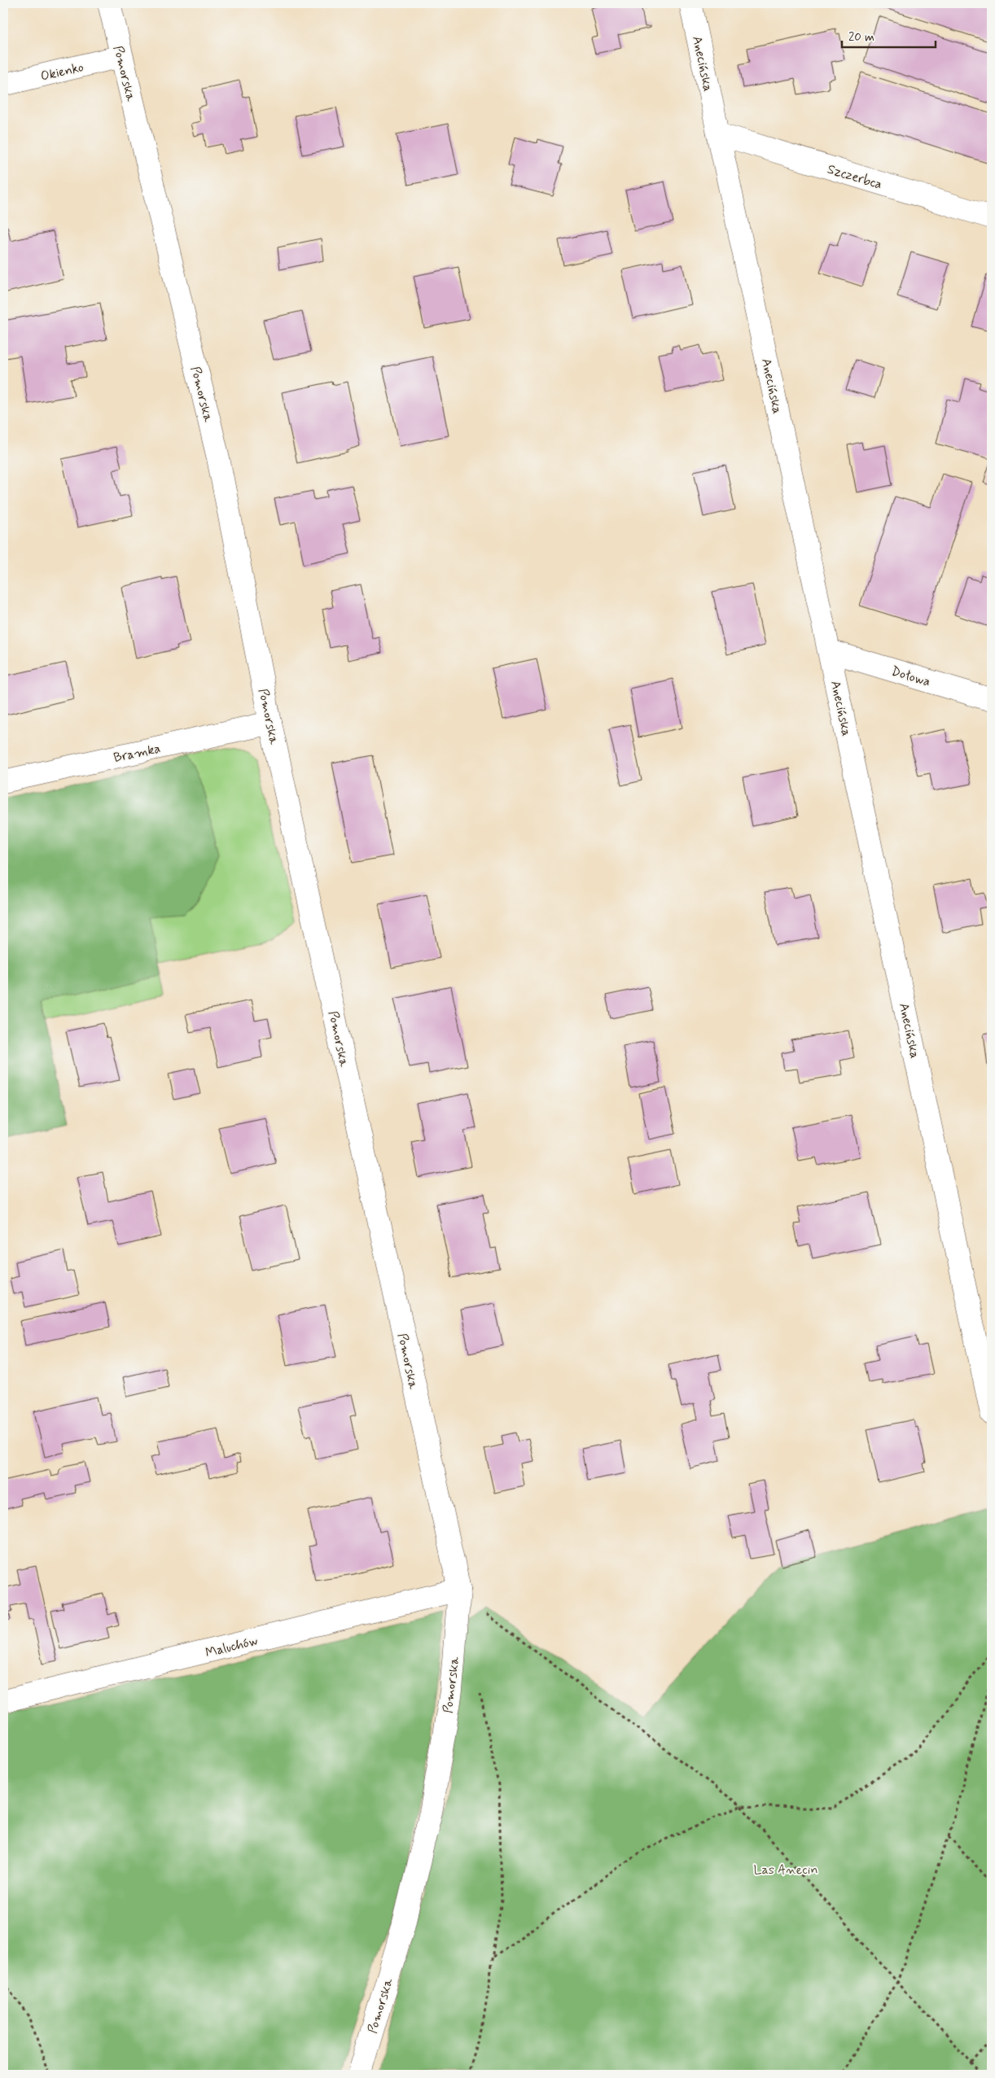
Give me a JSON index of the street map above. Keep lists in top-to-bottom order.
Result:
{
  "streets": {
    "street": [
      "Anecińska",
      "Okienko",
      "Pomorska",
      "Szczerbca",
      "Dołowa",
      "Bramka",
      "Maluchów"
    ]
  },
  "crossings": [
    ["Anecińska", "Szczerbca"],
    ["Anecińska", "Dołowa"],
    ["Okienko", "Pomorska"],
    ["Pomorska", "Bramka"],
    ["Pomorska", "Maluchów"]
  ],
  "parks": ["Las Anecin"],
  "scale_bar": "20 m"
}
